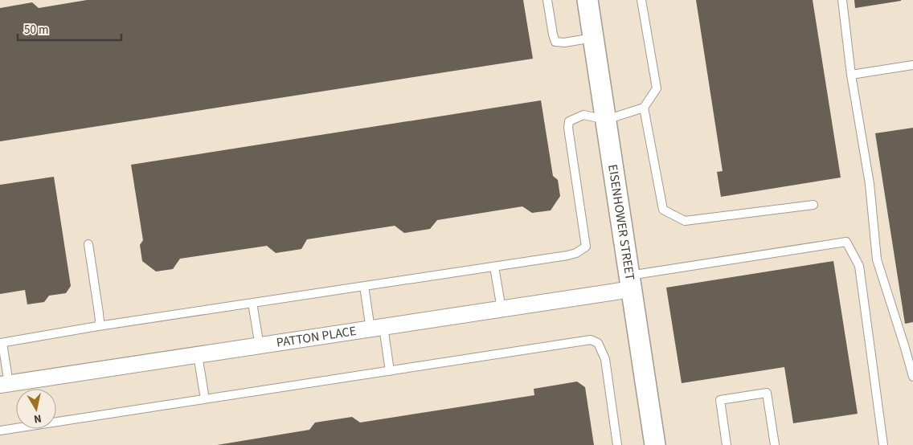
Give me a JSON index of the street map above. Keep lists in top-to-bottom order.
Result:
{
  "streets": {
    "street": ["EISENHOWER STREET", "PATTON PLACE"]
  },
  "crossings": [
    ["EISENHOWER STREET", "PATTON PLACE"]
  ],
  "scale_bar": "50 m",
  "north": "bottom"
}
